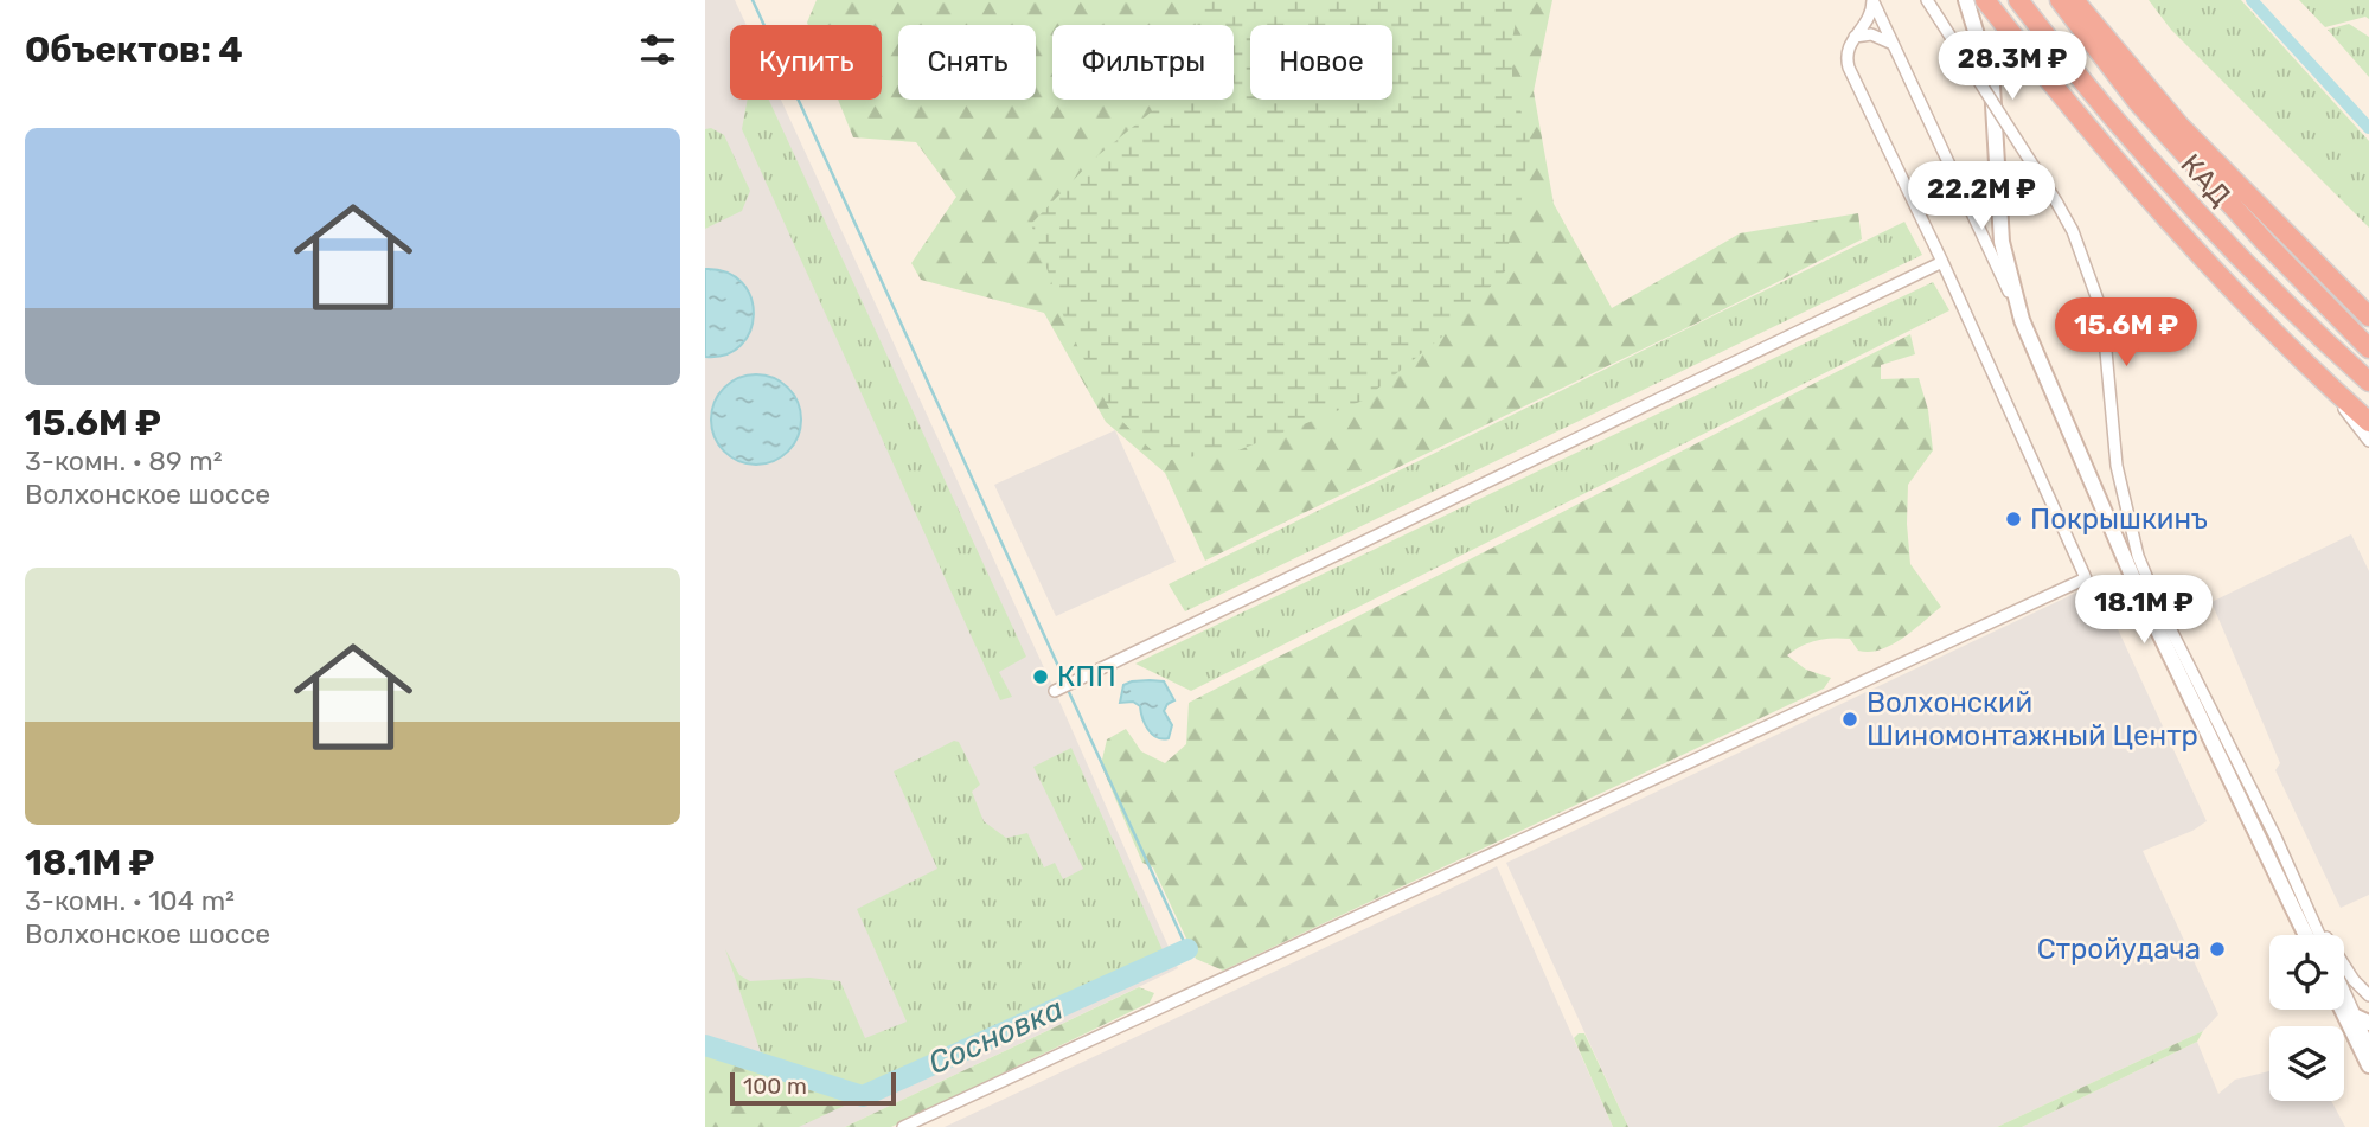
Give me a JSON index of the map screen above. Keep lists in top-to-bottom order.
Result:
{
  "streets": {
    "highway": ["КАД"]
  },
  "water": ["Сосновка"],
  "places": [
    "Покрышкинъ",
    "КПП",
    "Волхонский Шиномонтажный Центр",
    "Стройудача"
  ],
  "scale_bar": "100 m",
  "page": {
    "heading": "Объектов: 4",
    "chip": [
      "Купить",
      "Снять",
      "Фильтры",
      "Новое"
    ],
    "price": [
      "28.3M ₽",
      "22.2M ₽",
      "15.6M ₽",
      "18.1M ₽"
    ],
    "list": [
      {
        "name": "15.6M ₽",
        "note": "3-комн. · 89 m² · Волхонское шоссе"
      },
      {
        "name": "18.1M ₽",
        "note": "3-комн. · 104 m² · Волхонское шоссе"
      }
    ],
    "scale": "100 m"
  }
}
